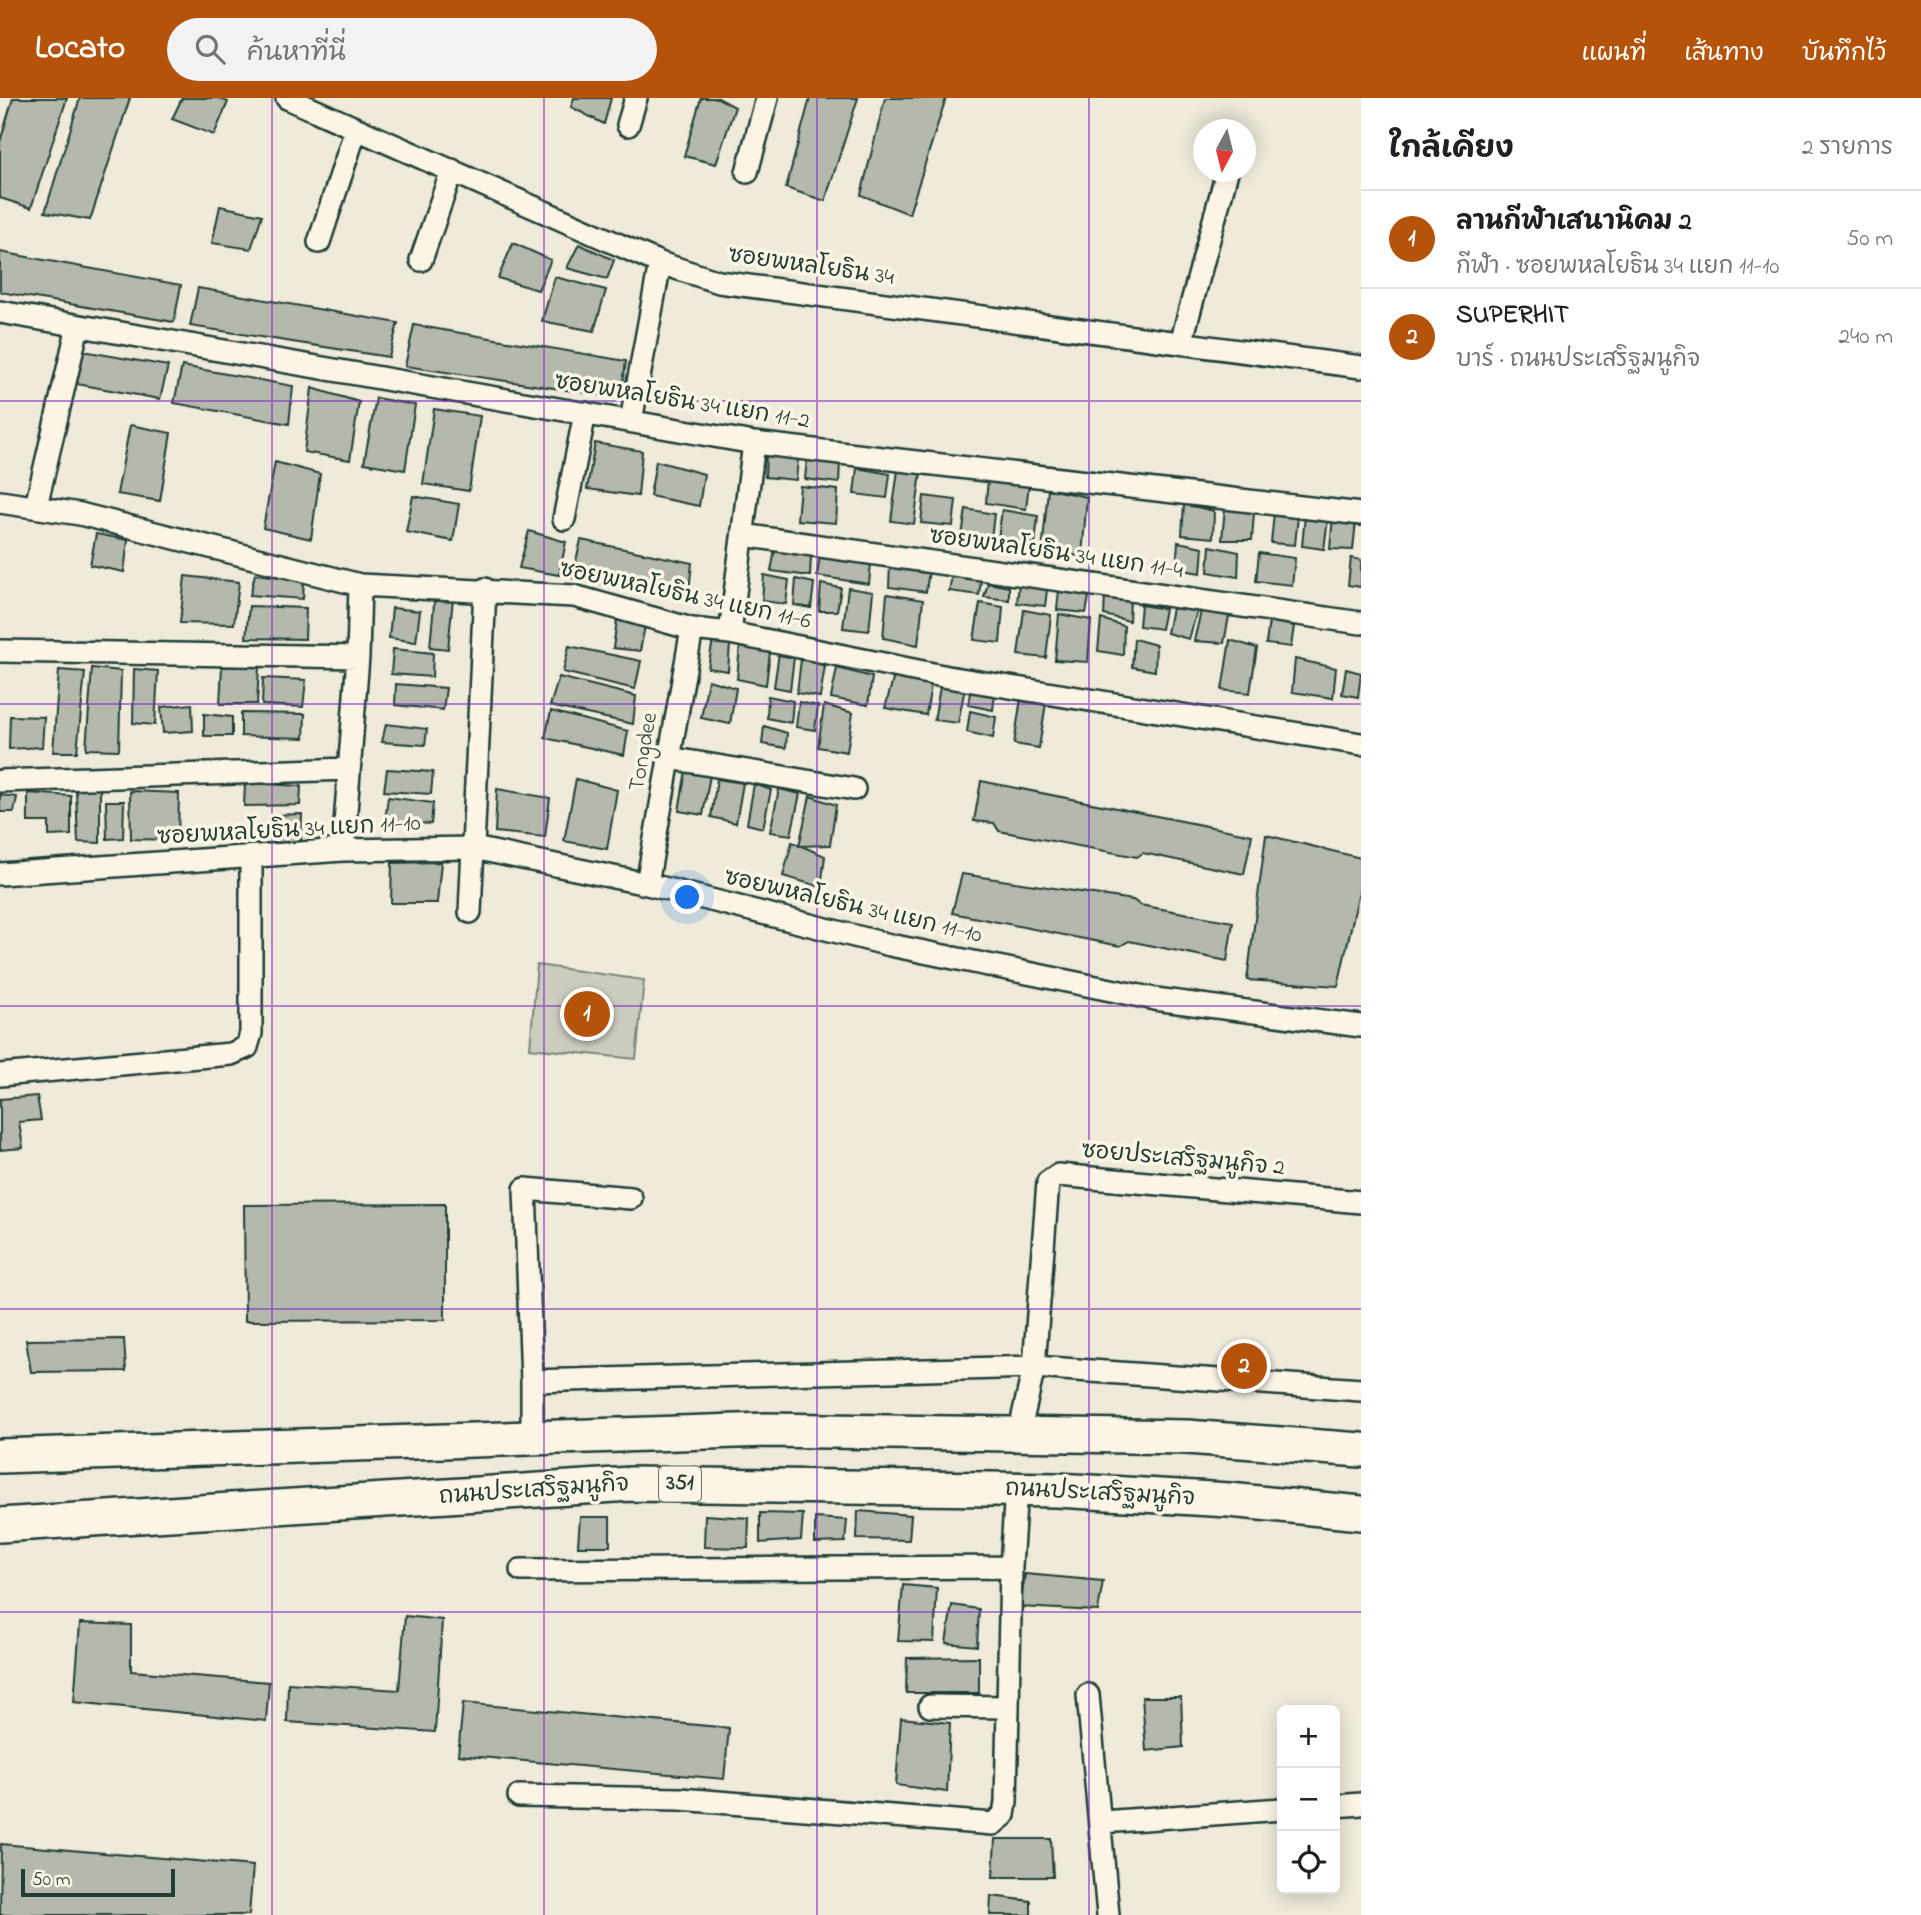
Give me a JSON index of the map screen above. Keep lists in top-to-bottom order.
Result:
{
  "streets": {
    "main road": ["351", "ถนนประเสริฐมนูกิจ"],
    "street": [
      "ซอยพหลโยธิน 34",
      "ซอยพหลโยธิน 34 แยก 11-2",
      "ซอยพหลโยธิน 34 แยก 11-4",
      "ซอยพหลโยธิน 34 แยก 11-6",
      "Tongdee",
      "ซอยพหลโยธิน 34 แยก 11-10",
      "ซอยประเสริฐมนูกิจ 2"
    ]
  },
  "crossings": [
    ["ซอยพหลโยธิน 34 แยก 11-6", "Tongdee"],
    ["Tongdee", "ซอยพหลโยธิน 34 แยก 11-10"],
    ["ซอยประเสริฐมนูกิจ 2", "351"]
  ],
  "scale_bar": "50 m",
  "north": "bottom",
  "page": {
    "header": "Locato",
    "search": "ค้นหาที่นี่",
    "nav": ["แผนที่", "เส้นทาง", "บันทึกไว้"],
    "heading": ["ใกล้เคียง", "2 รายการ"],
    "list": [
      {
        "mark": "1",
        "name": "ลานกีฬาเสนานิคม 2",
        "note": "กีฬา · ซอยพหลโยธิน 34 แยก 11-10",
        "value": "50 m"
      },
      {
        "mark": "2",
        "name": "SUPERHIT",
        "note": "บาร์ · ถนนประเสริฐมนูกิจ",
        "value": "240 m"
      }
    ],
    "pins": ["1", "2"],
    "map_buttons": ["+", "−"],
    "scale": "50 m"
  }
}
